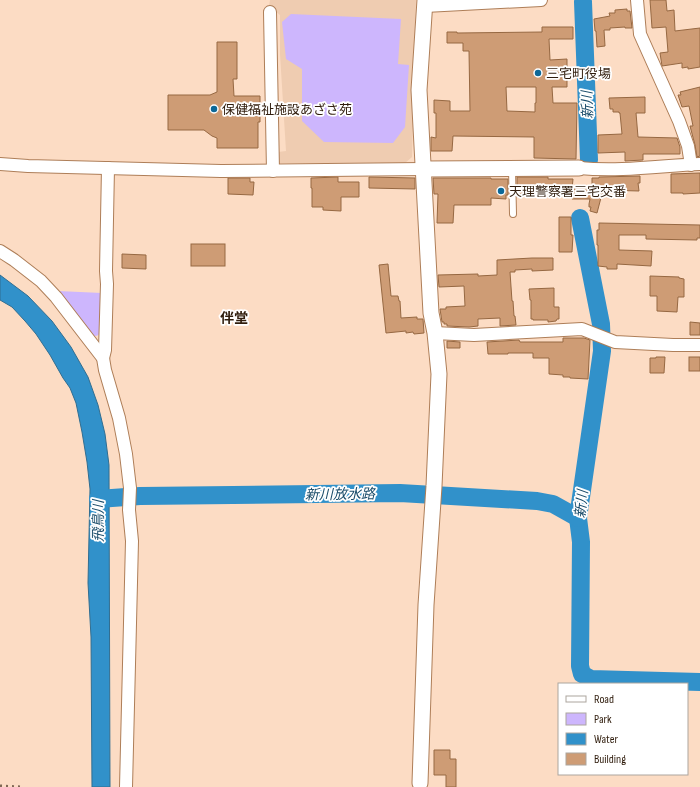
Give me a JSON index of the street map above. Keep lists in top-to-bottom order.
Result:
{
  "districts": ["伴堂"],
  "water": ["新川", "新川放水路", "飛鳥川"],
  "places": ["三宅町役場", "保健福祉施設あざさ苑", "天理警察署三宅交番"],
  "legend": [
    "Road",
    "Park",
    "Water",
    "Building"
  ]
}
